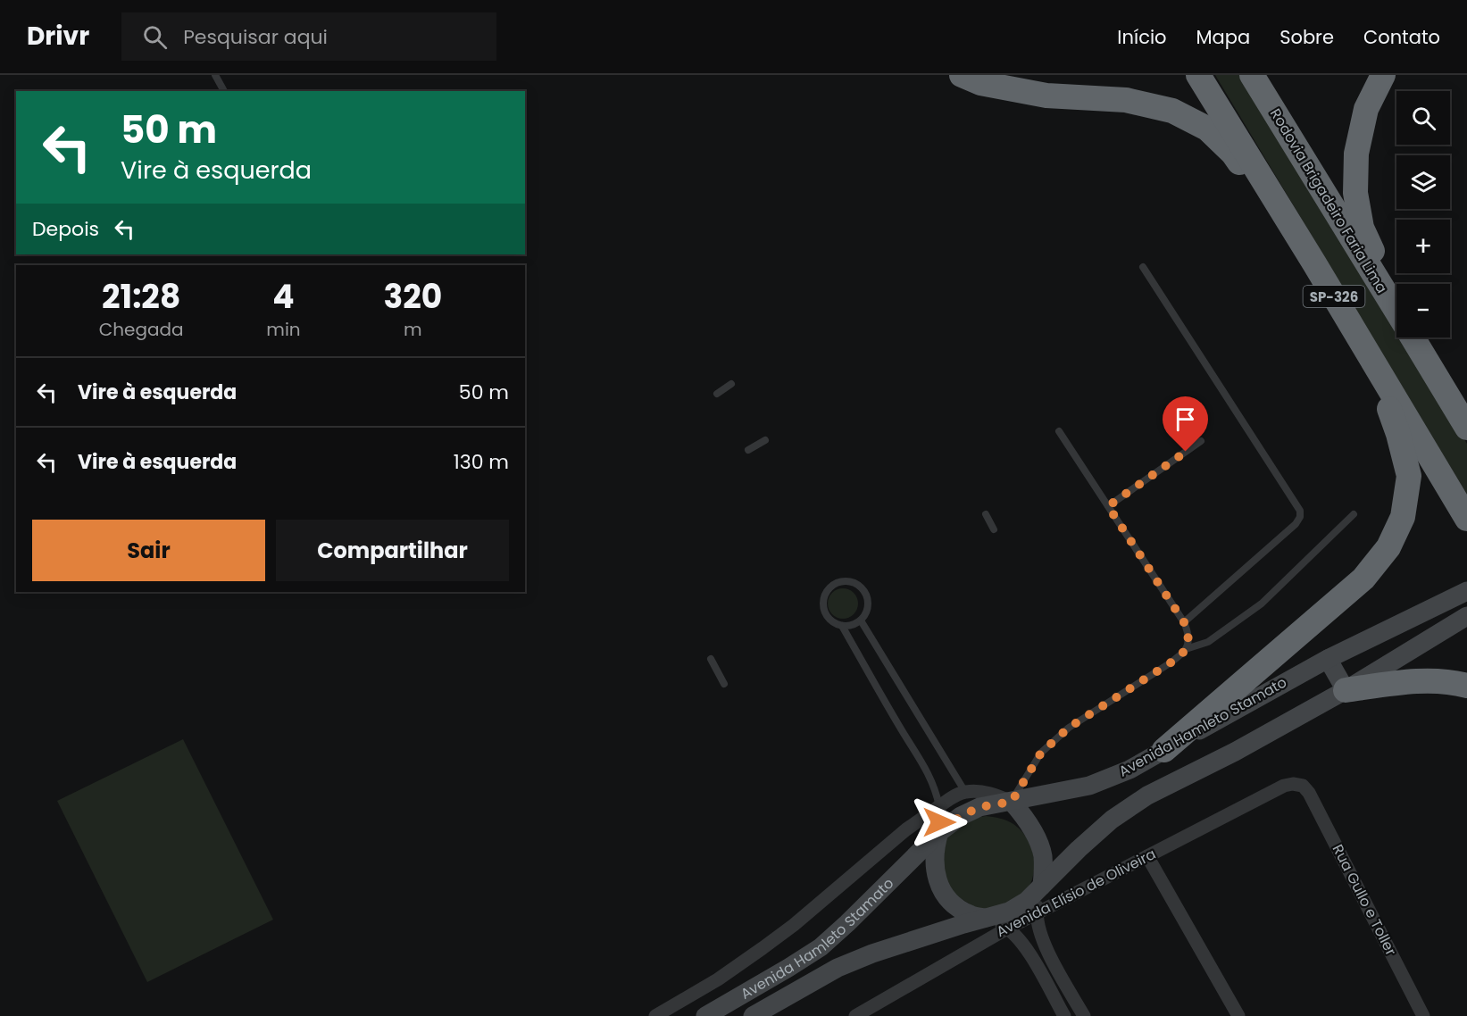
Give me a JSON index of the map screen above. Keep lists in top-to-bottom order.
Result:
{
  "streets": {
    "highway": ["Rodovia Brigadeiro Faria Lima", "SP-326"],
    "main road": ["Avenida Hamleto Stamato"],
    "street": ["Avenida Elísio de Oliveira", "Rua Gullo e Toller"]
  },
  "crossings": [
    ["Avenida Elísio de Oliveira", "Rua Gullo e Toller"]
  ],
  "page": {
    "header": "Drivr",
    "search": "Pesquisar aqui",
    "nav": [
      "Início",
      "Mapa",
      "Sobre",
      "Contato"
    ],
    "map_buttons": ["+", "−"],
    "turn": ["50 m", "Vire à esquerda"],
    "then": "Depois",
    "eta": [
      "21:28",
      "Chegada",
      "4",
      "min",
      "320",
      "m"
    ],
    "list": [
      {
        "name": "Vire à esquerda",
        "value": "50 m"
      },
      {
        "name": "Vire à esquerda",
        "value": "130 m"
      }
    ],
    "buttons": ["Sair", "Compartilhar"]
  }
}
